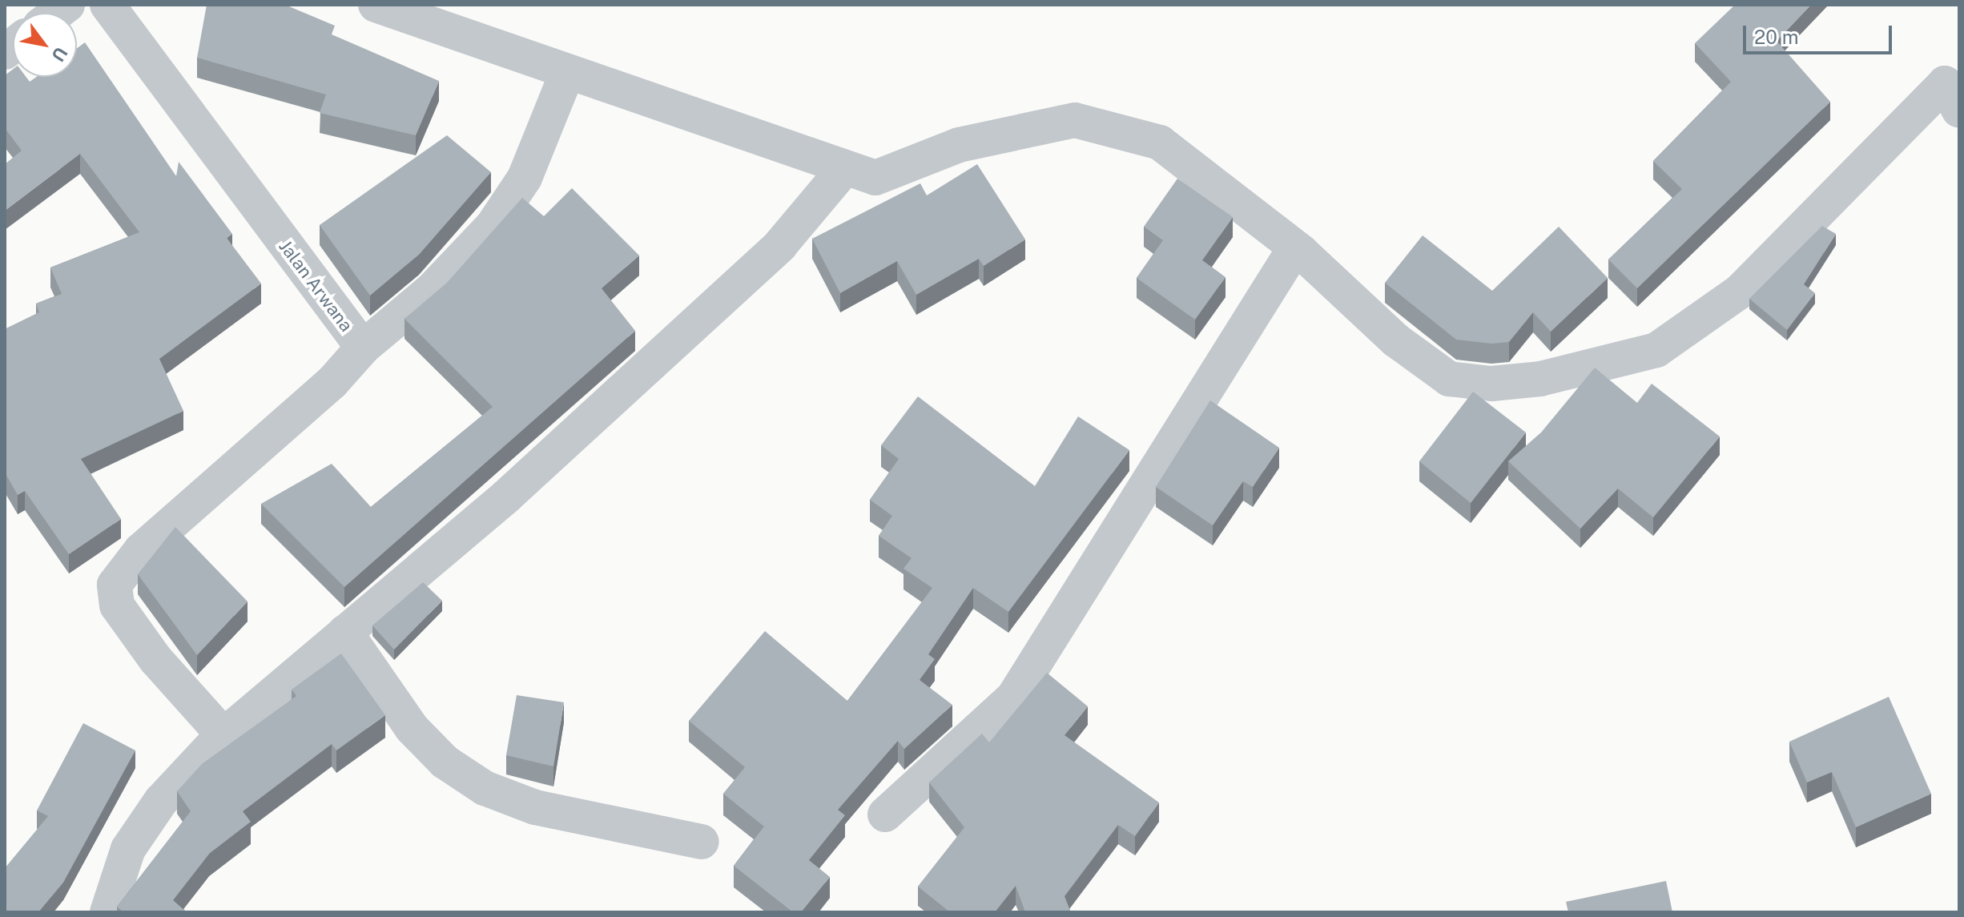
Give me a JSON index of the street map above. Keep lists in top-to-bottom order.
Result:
{
  "streets": {
    "street": ["Jalan Arwana"]
  },
  "scale_bar": "20 m",
  "north": "bottom right"
}
